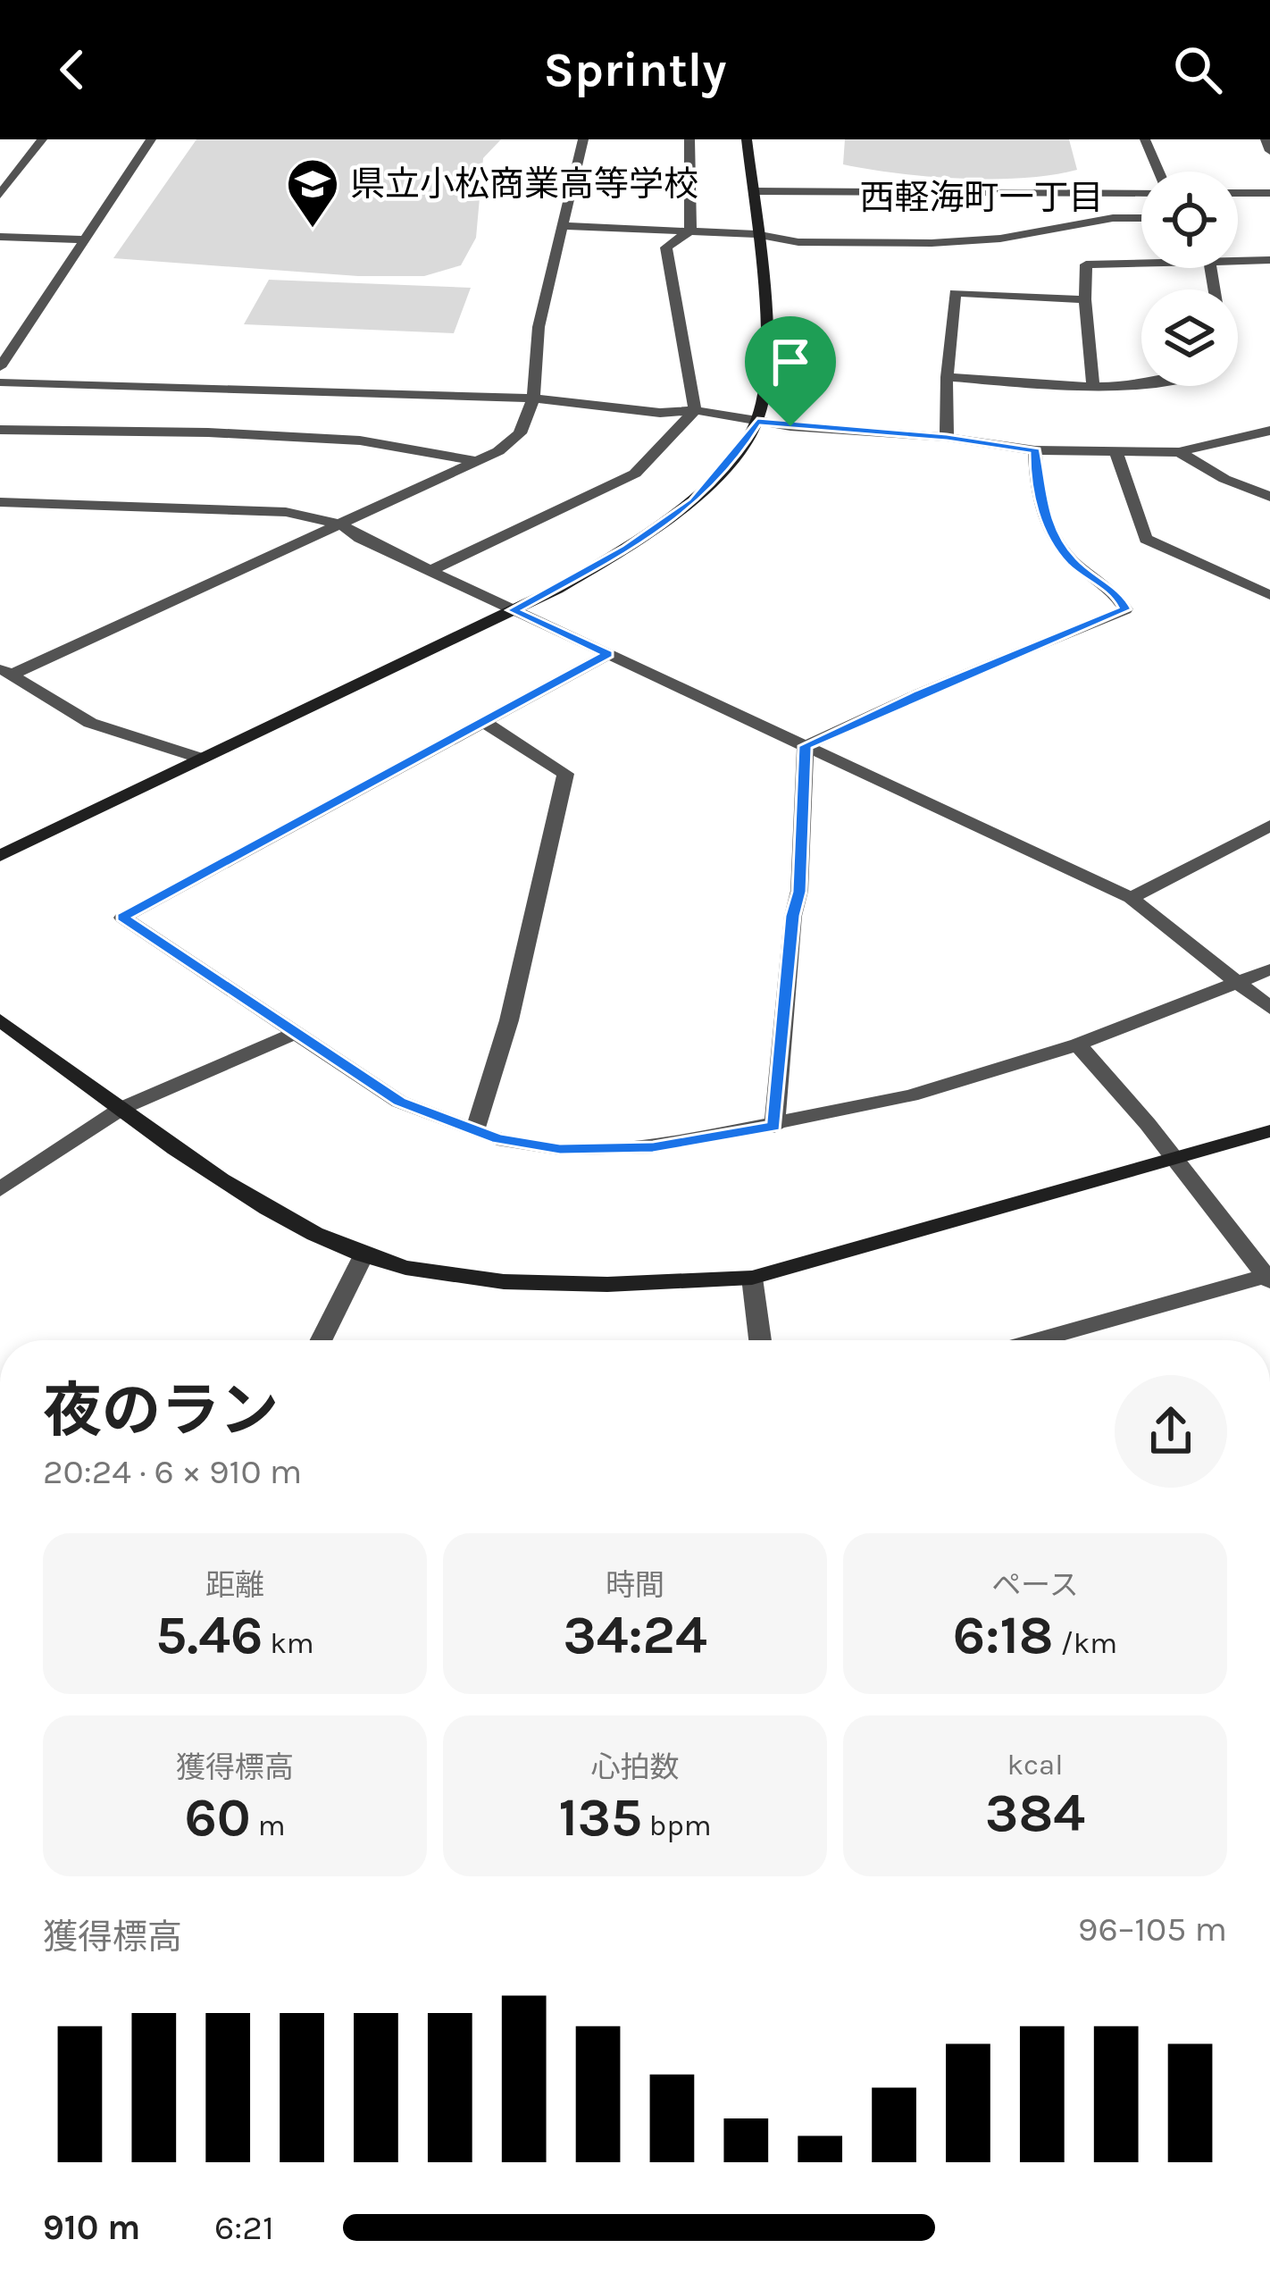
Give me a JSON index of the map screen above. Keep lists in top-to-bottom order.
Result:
{
  "districts": ["西軽海町一丁目"],
  "places": {
    "school or university": ["県立小松商業高等学校"]
  },
  "page": {
    "header": "Sprintly",
    "heading": ["夜のラン", "20:24 · 6 × 910 m"],
    "stats": [
      ["距離", "5.46 km"],
      ["時間", "34:24"],
      ["ペース", "6:18 /km"],
      ["獲得標高", "60 m"],
      ["心拍数", "135 bpm"],
      ["kcal", "384"]
    ],
    "chart": ["獲得標高", "96–105 m"],
    "list": [
      {
        "name": "910 m",
        "note": "6:21"
      }
    ]
  }
}
